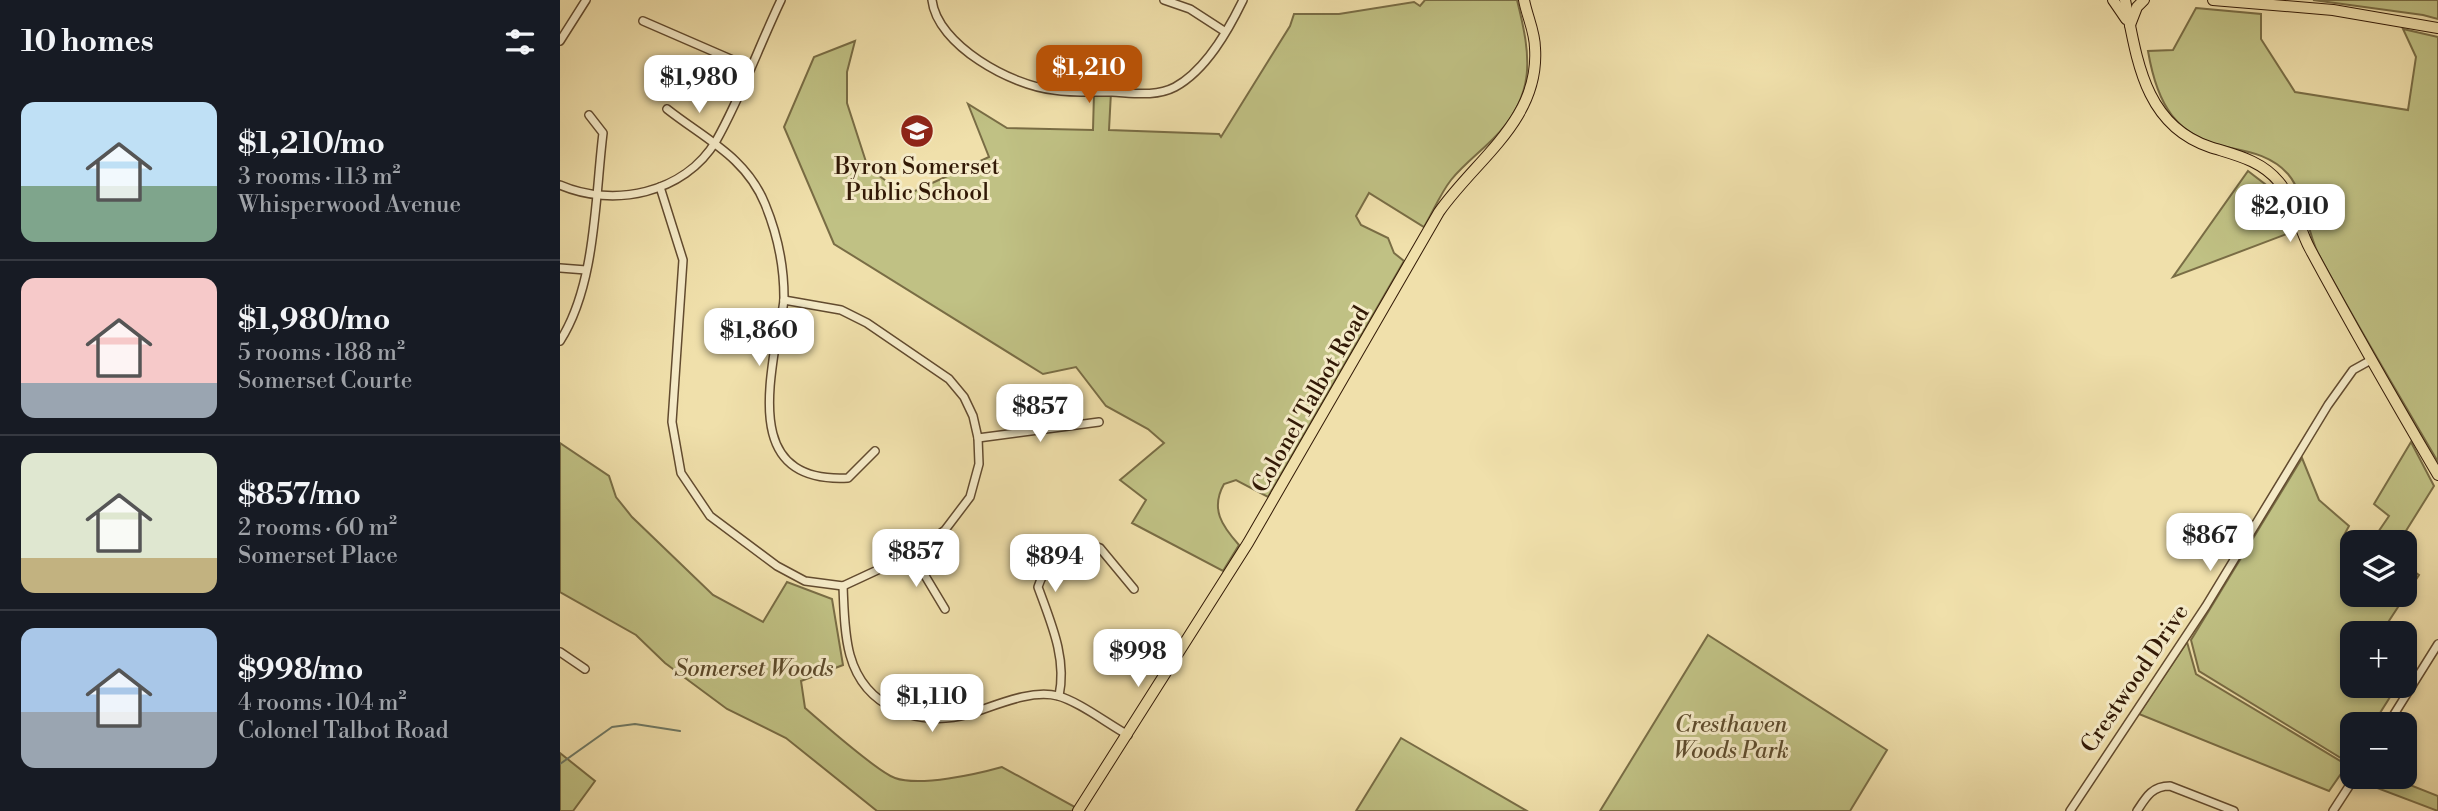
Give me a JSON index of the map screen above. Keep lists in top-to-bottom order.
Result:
{
  "streets": {
    "main road": ["Colonel Talbot Road"],
    "street": ["Crestwood Drive"]
  },
  "parks": ["Somerset Woods", "Cresthaven Woods Park"],
  "places": {
    "school or university": ["Byron Somerset Public School"]
  },
  "page": {
    "heading": "10 homes",
    "price": [
      "$1,210",
      "$1,980",
      "$2,010",
      "$1,860",
      "$857",
      "$867",
      "$857",
      "$894",
      "$998",
      "$1,110"
    ],
    "list": [
      {
        "name": "$1,210/mo",
        "note": "3 rooms · 113 m² · Whisperwood Avenue"
      },
      {
        "name": "$1,980/mo",
        "note": "5 rooms · 188 m² · Somerset Courte"
      },
      {
        "name": "$857/mo",
        "note": "2 rooms · 60 m² · Somerset Place"
      },
      {
        "name": "$998/mo",
        "note": "4 rooms · 104 m² · Colonel Talbot Road"
      }
    ],
    "map_buttons": ["+", "−"]
  }
}
